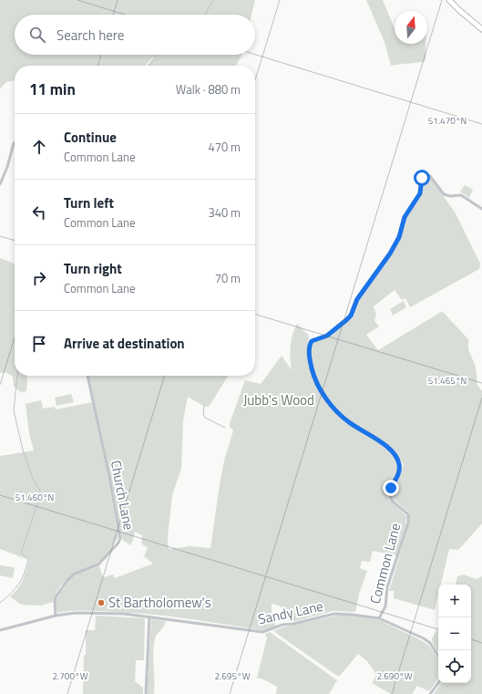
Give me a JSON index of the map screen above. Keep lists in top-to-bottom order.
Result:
{
  "streets": {
    "street": ["Church Lane", "Common Lane", "Sandy Lane"]
  },
  "crossings": [
    ["Church Lane", "Sandy Lane"],
    ["Common Lane", "Sandy Lane"]
  ],
  "parks": ["Jubb's Wood"],
  "places": ["St Bartholomew's"],
  "north": "top",
  "page": {
    "search": "Search here",
    "heading": ["11 min", "Walk · 880 m"],
    "list": [
      ["Continue", "Common Lane", "470 m"],
      ["Turn left", "Common Lane", "340 m"],
      ["Turn right", "Common Lane", "70 m"],
      "Arrive at destination"
    ],
    "map_buttons": ["+", "−"]
  },
  "coordinates": [
    "51.470°N",
    "51.465°N",
    "51.460°N",
    "2.700°W",
    "2.695°W",
    "2.690°W"
  ]
}
